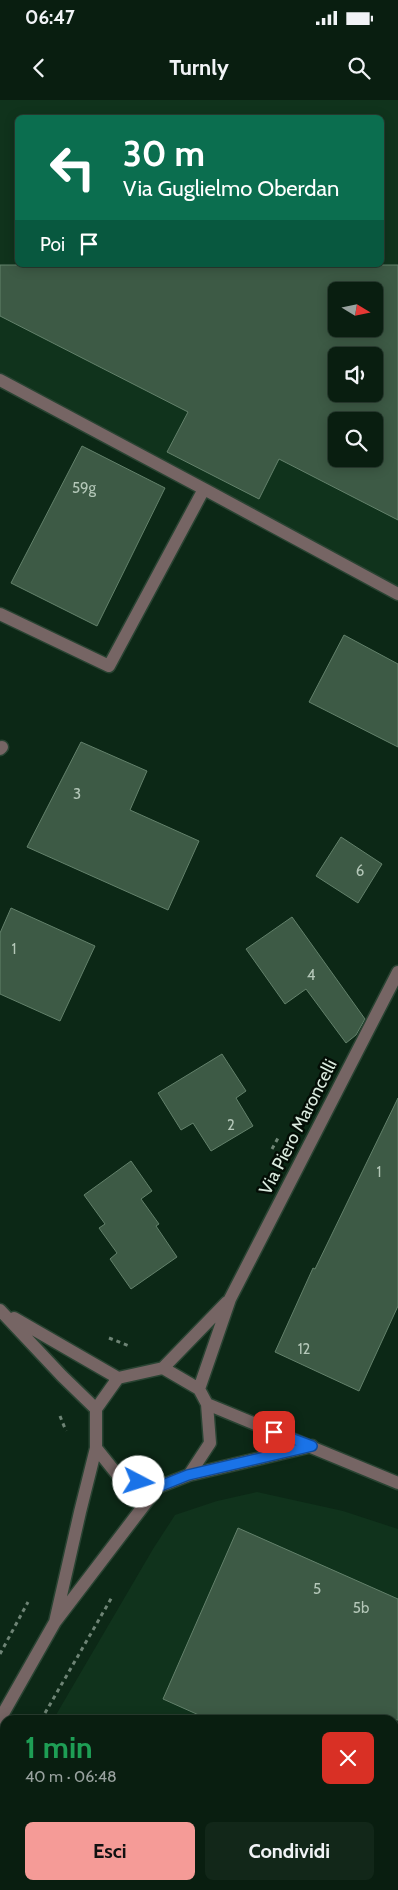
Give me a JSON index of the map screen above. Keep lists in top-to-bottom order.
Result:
{
  "streets": {
    "street": ["Via Piero Maroncelli"]
  },
  "house_numbers": [
    "59g",
    "3",
    "6",
    "1",
    "4",
    "2",
    "1",
    "12",
    "5",
    "5b"
  ],
  "north": "right",
  "page": {
    "status": "06:47",
    "header": "Turnly",
    "turn": ["30 m", "Via Guglielmo Oberdan"],
    "then": "Poi",
    "heading": ["1 min", "40 m · 06:48"],
    "buttons": ["Esci", "Condividi"]
  }
}
